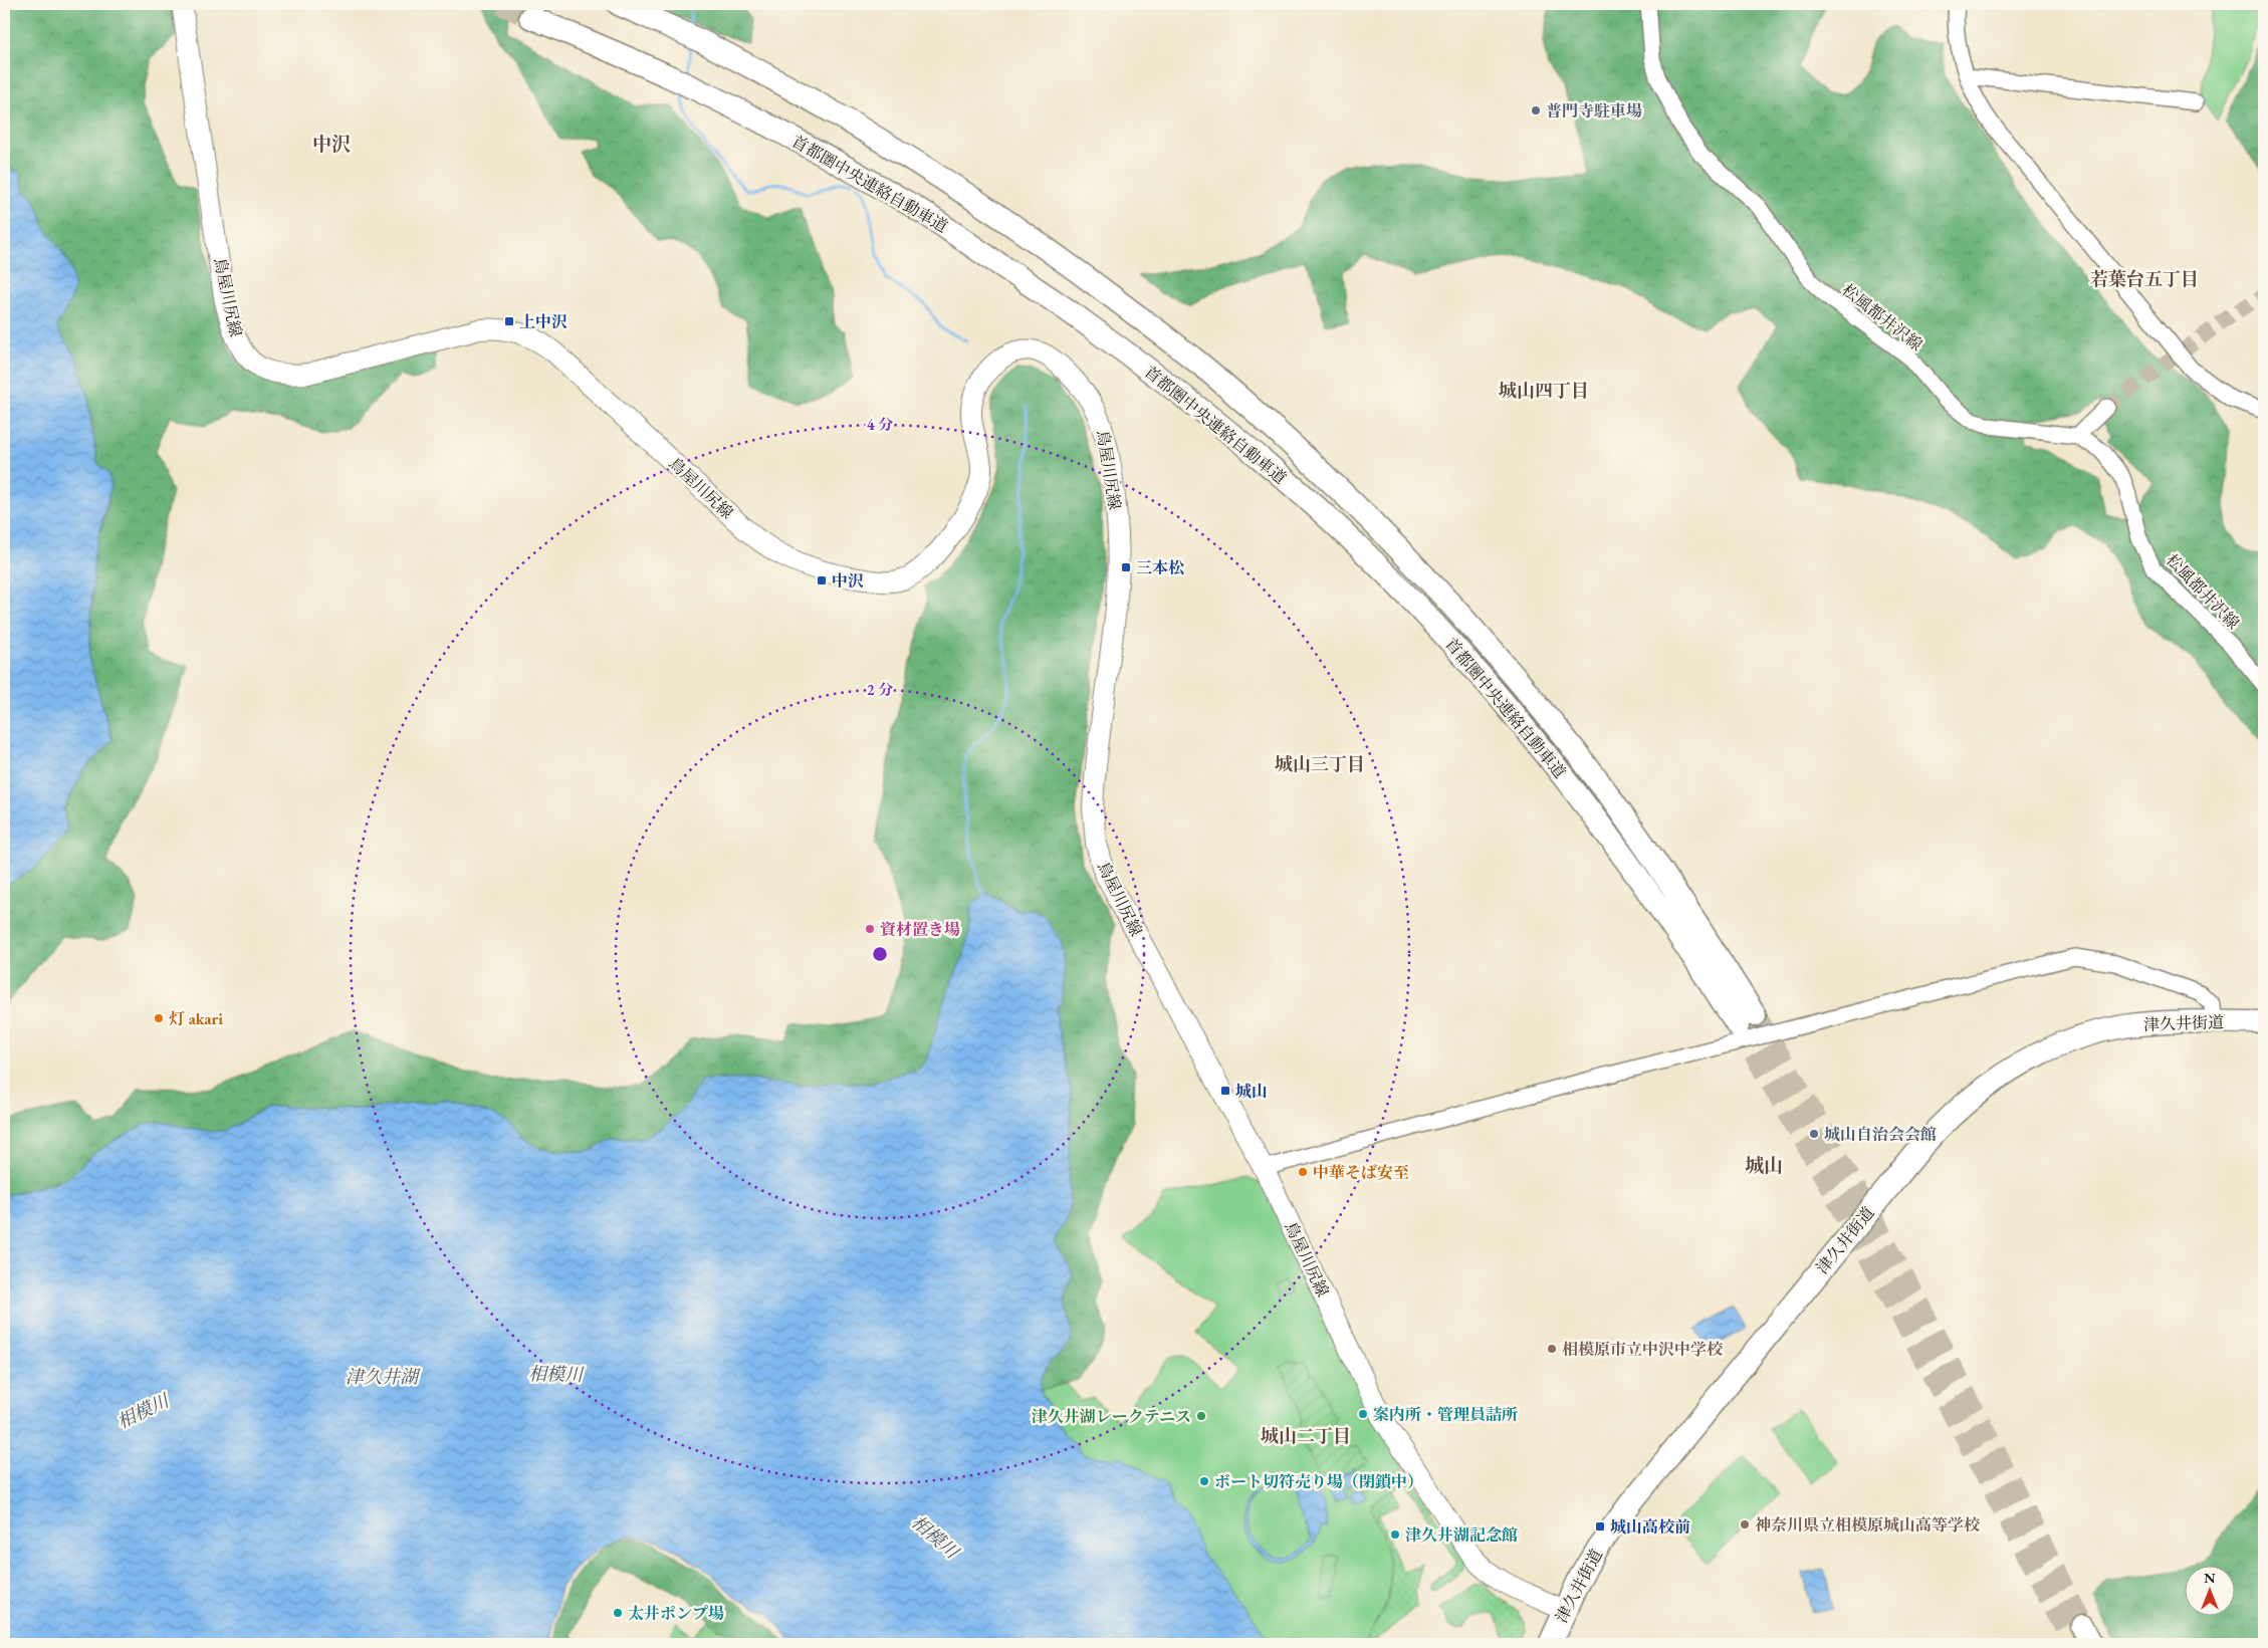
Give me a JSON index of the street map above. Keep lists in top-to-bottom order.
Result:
{
  "streets": {
    "highway": ["首都圏中央連絡自動車道", "津久井街道"],
    "main road": ["鳥屋川尻線"],
    "street": ["松風都井沢線"]
  },
  "crossings": [
    ["鳥屋川尻線", "津久井街道"]
  ],
  "districts": [
    "中沢",
    "若葉台五丁目",
    "城山四丁目",
    "城山三丁目",
    "城山",
    "城山二丁目"
  ],
  "water": ["相模川", "津久井湖"],
  "places": {
    "other": [
      "普門寺駐車場",
      "資材置き場",
      "灯 akari",
      "城山自治会会館",
      "中華そば安至",
      "相模原市立中沢中学校",
      "案内所・管理員詰所",
      "津久井湖レークテニス",
      "ボート切符売り場（閉鎖中）",
      "神奈川県立相模原城山高等学校",
      "津久井湖記念館",
      "太井ポンプ場"
    ],
    "transit": [
      "上中沢",
      "三本松",
      "中沢",
      "城山",
      "城山高校前"
    ]
  },
  "north": "top",
  "rings": ["4 分", "2 分"]
}
